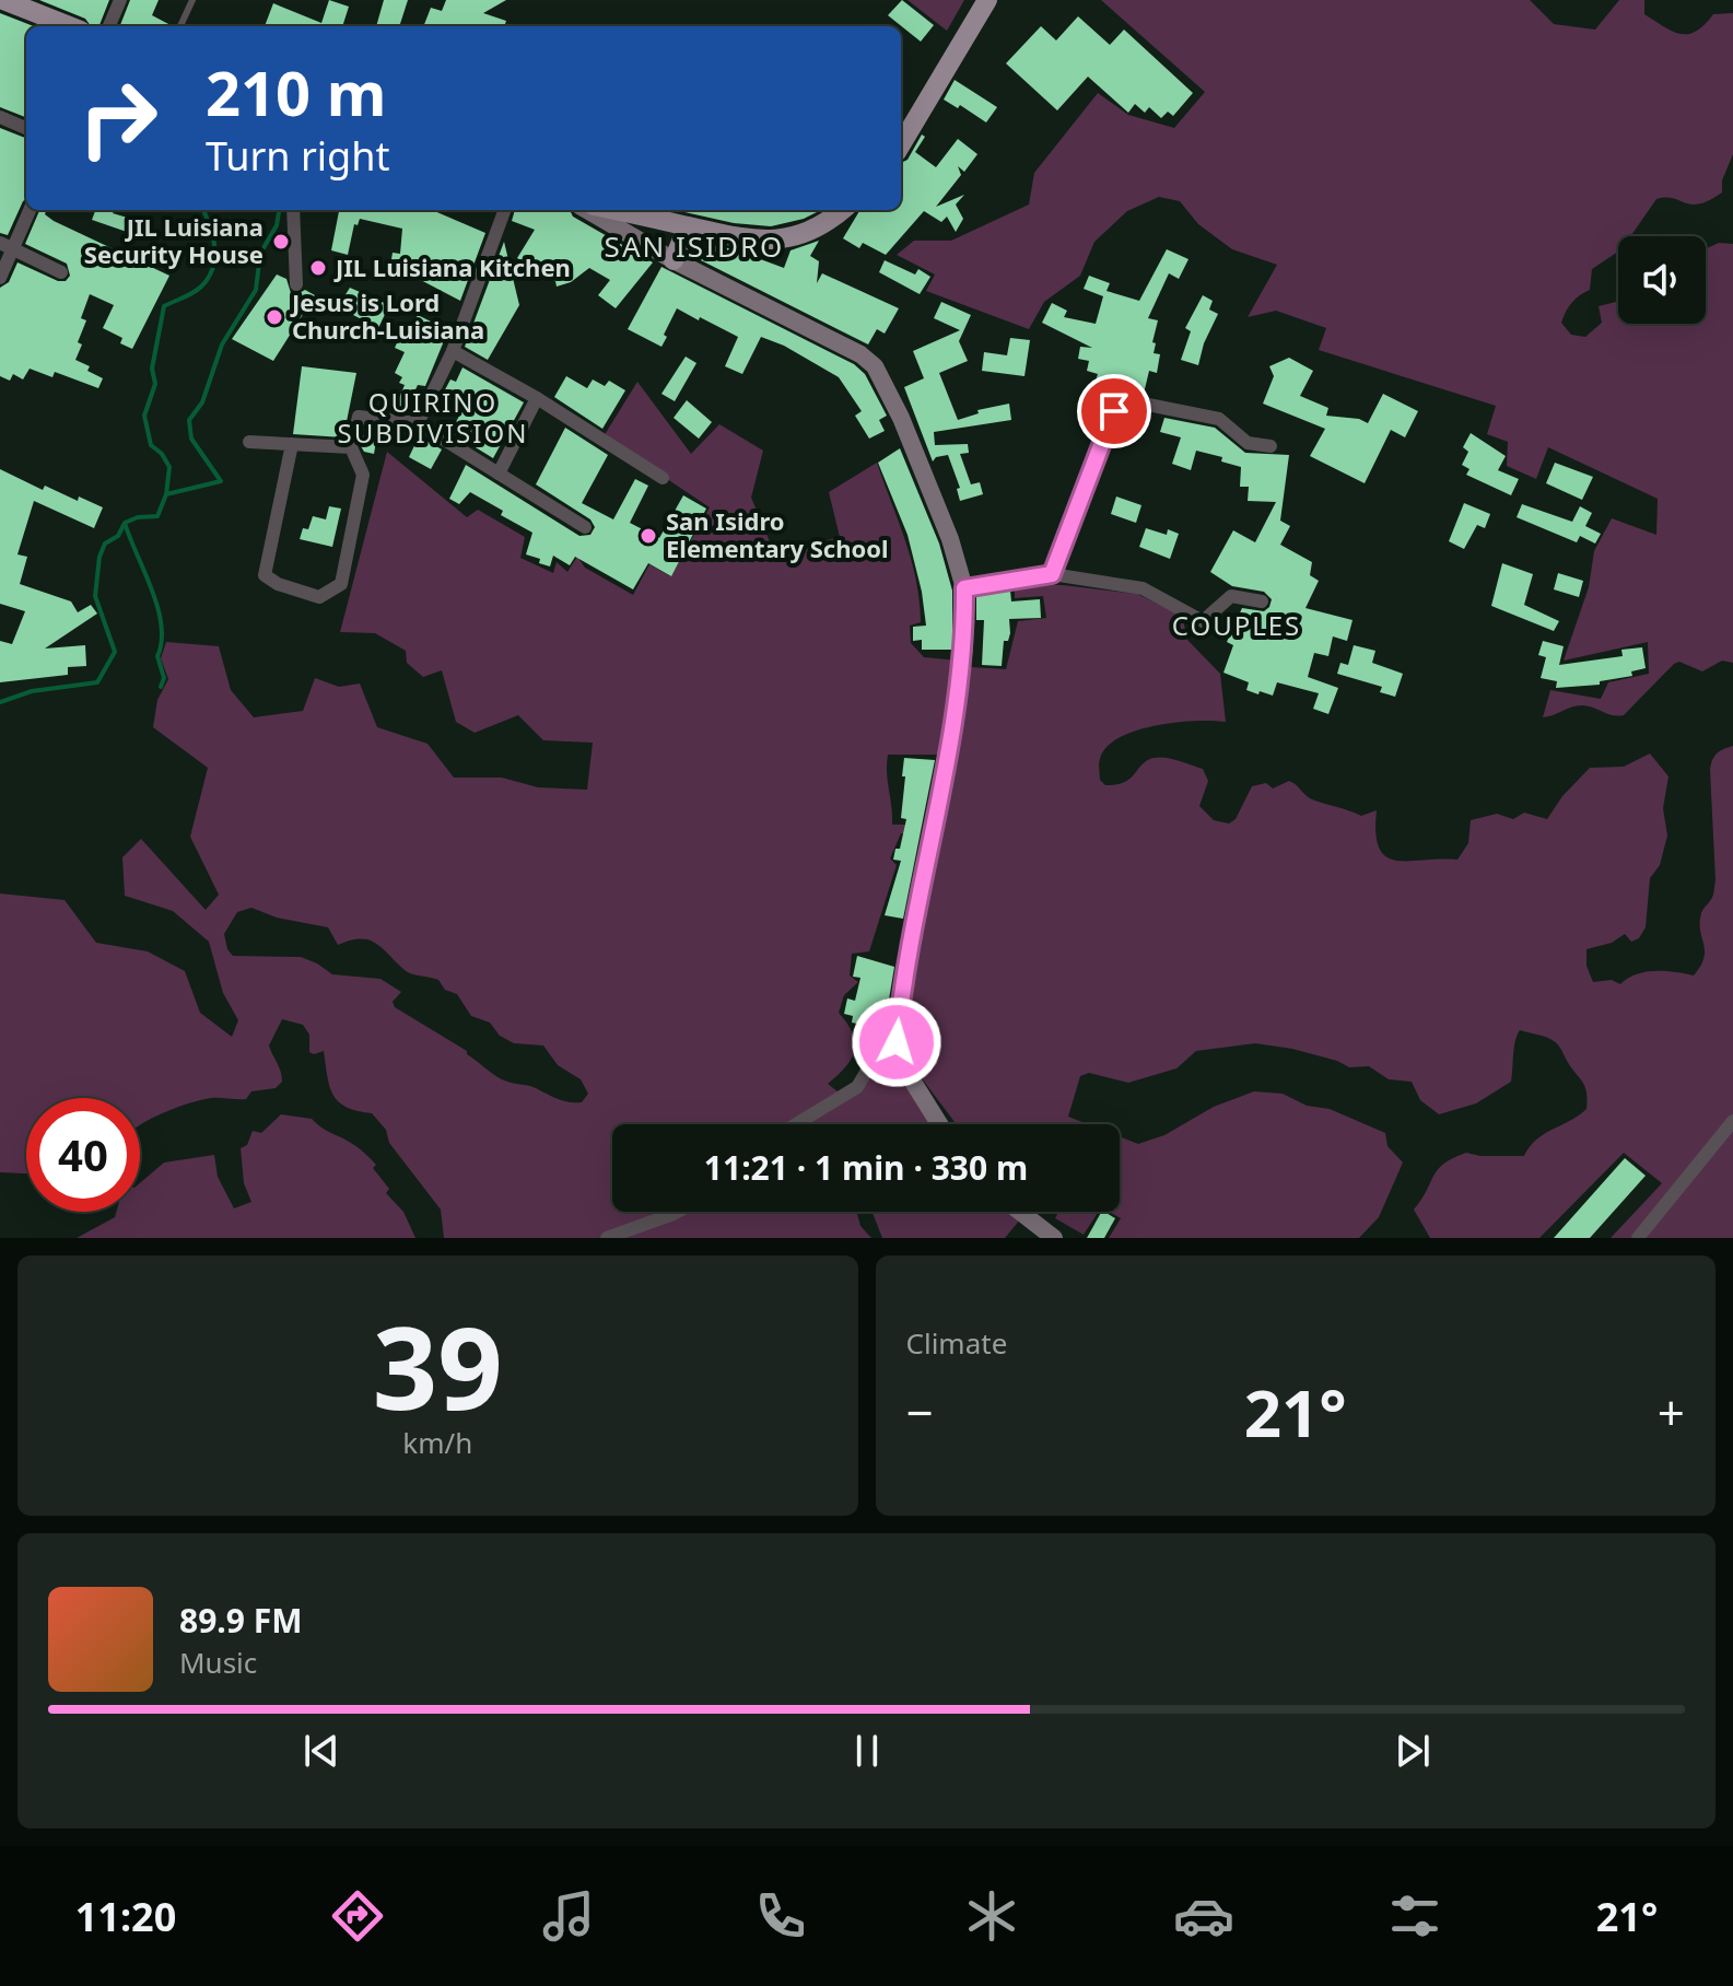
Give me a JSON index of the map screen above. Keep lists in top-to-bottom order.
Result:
{
  "districts": ["SAN ISIDRO", "QUIRINO SUBDIVISION", "COUPLES"],
  "places": [
    "JIL Luisiana Security House",
    "JIL Luisiana Kitchen",
    "Jesus is Lord Church-Luisiana",
    "San Isidro Elementary School"
  ],
  "page": {
    "turn": ["210 m", "Turn right"],
    "limit": "40",
    "trip": "11:21 · 1 min · 330 m",
    "tile": [
      ["39", "km/h"],
      "Climate"
    ],
    "heat": ["−", "21°", "+"],
    "song": ["89.9 FM", "Music"],
    "tabs": ["11:20", "21°"]
  }
}
